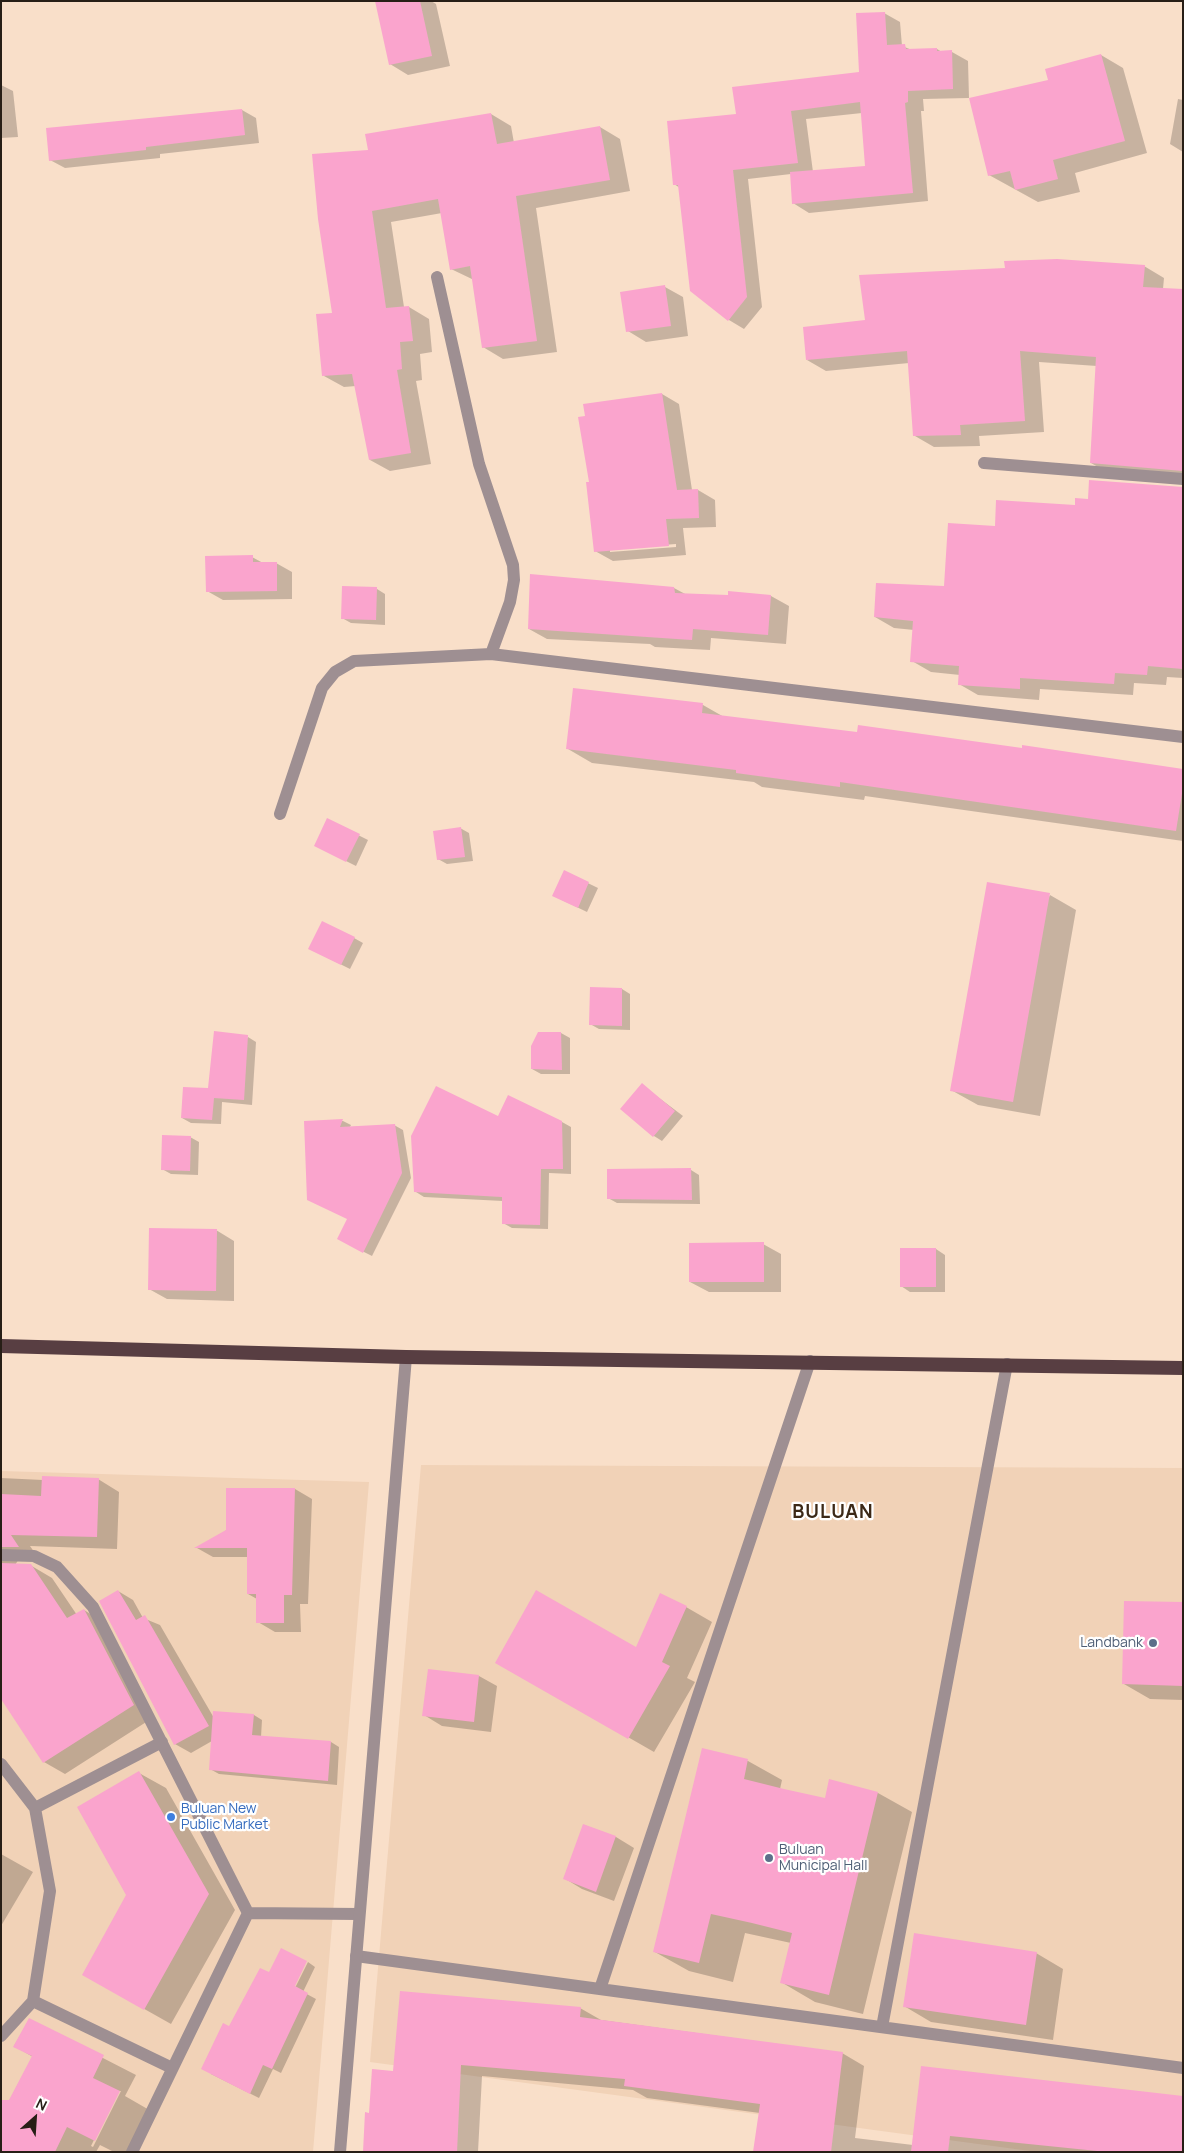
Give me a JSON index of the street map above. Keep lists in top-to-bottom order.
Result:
{
  "districts": ["BULUAN"],
  "places": ["Landbank", "Buluan New Public Market", "Buluan Municipal Hall"],
  "north": "top right"
}
